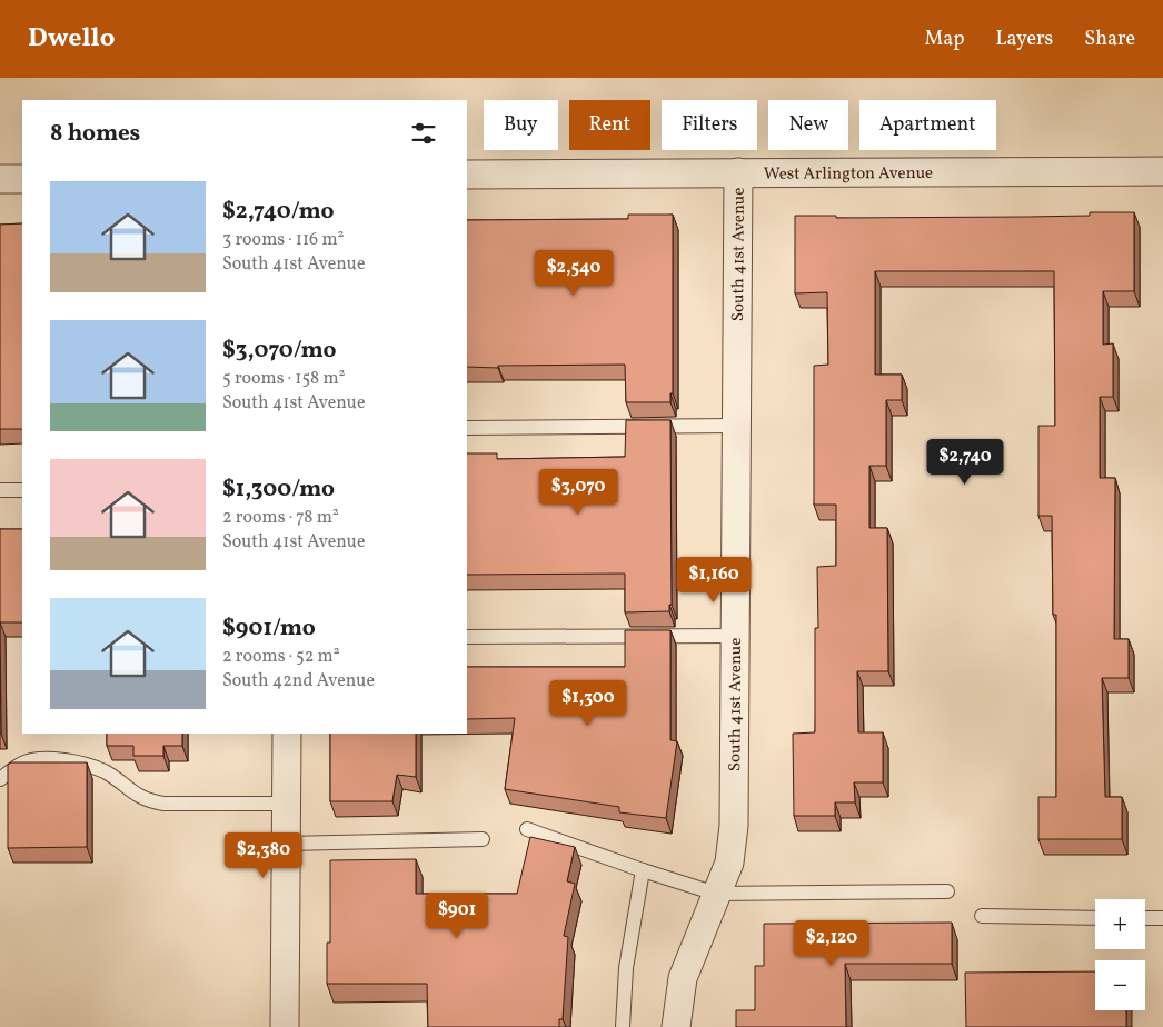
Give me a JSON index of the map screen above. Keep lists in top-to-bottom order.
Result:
{
  "streets": {
    "street": ["West Arlington Avenue", "South 41st Avenue"]
  },
  "crossings": [
    ["West Arlington Avenue", "South 41st Avenue"]
  ],
  "page": {
    "header": "Dwello",
    "nav": ["Map", "Layers", "Share"],
    "chip": [
      "Buy",
      "Rent",
      "Filters",
      "New",
      "Apartment"
    ],
    "heading": "8 homes",
    "list": [
      {
        "name": "$2,740/mo",
        "note": "3 rooms · 116 m² · South 41st Avenue"
      },
      {
        "name": "$3,070/mo",
        "note": "5 rooms · 158 m² · South 41st Avenue"
      },
      {
        "name": "$1,300/mo",
        "note": "2 rooms · 78 m² · South 41st Avenue"
      },
      {
        "name": "$901/mo",
        "note": "2 rooms · 52 m² · South 42nd Avenue"
      }
    ],
    "price": [
      "$2,540",
      "$2,740",
      "$3,070",
      "$1,160",
      "$1,300",
      "$2,380",
      "$901",
      "$2,120"
    ],
    "map_buttons": ["+", "−"]
  }
}
